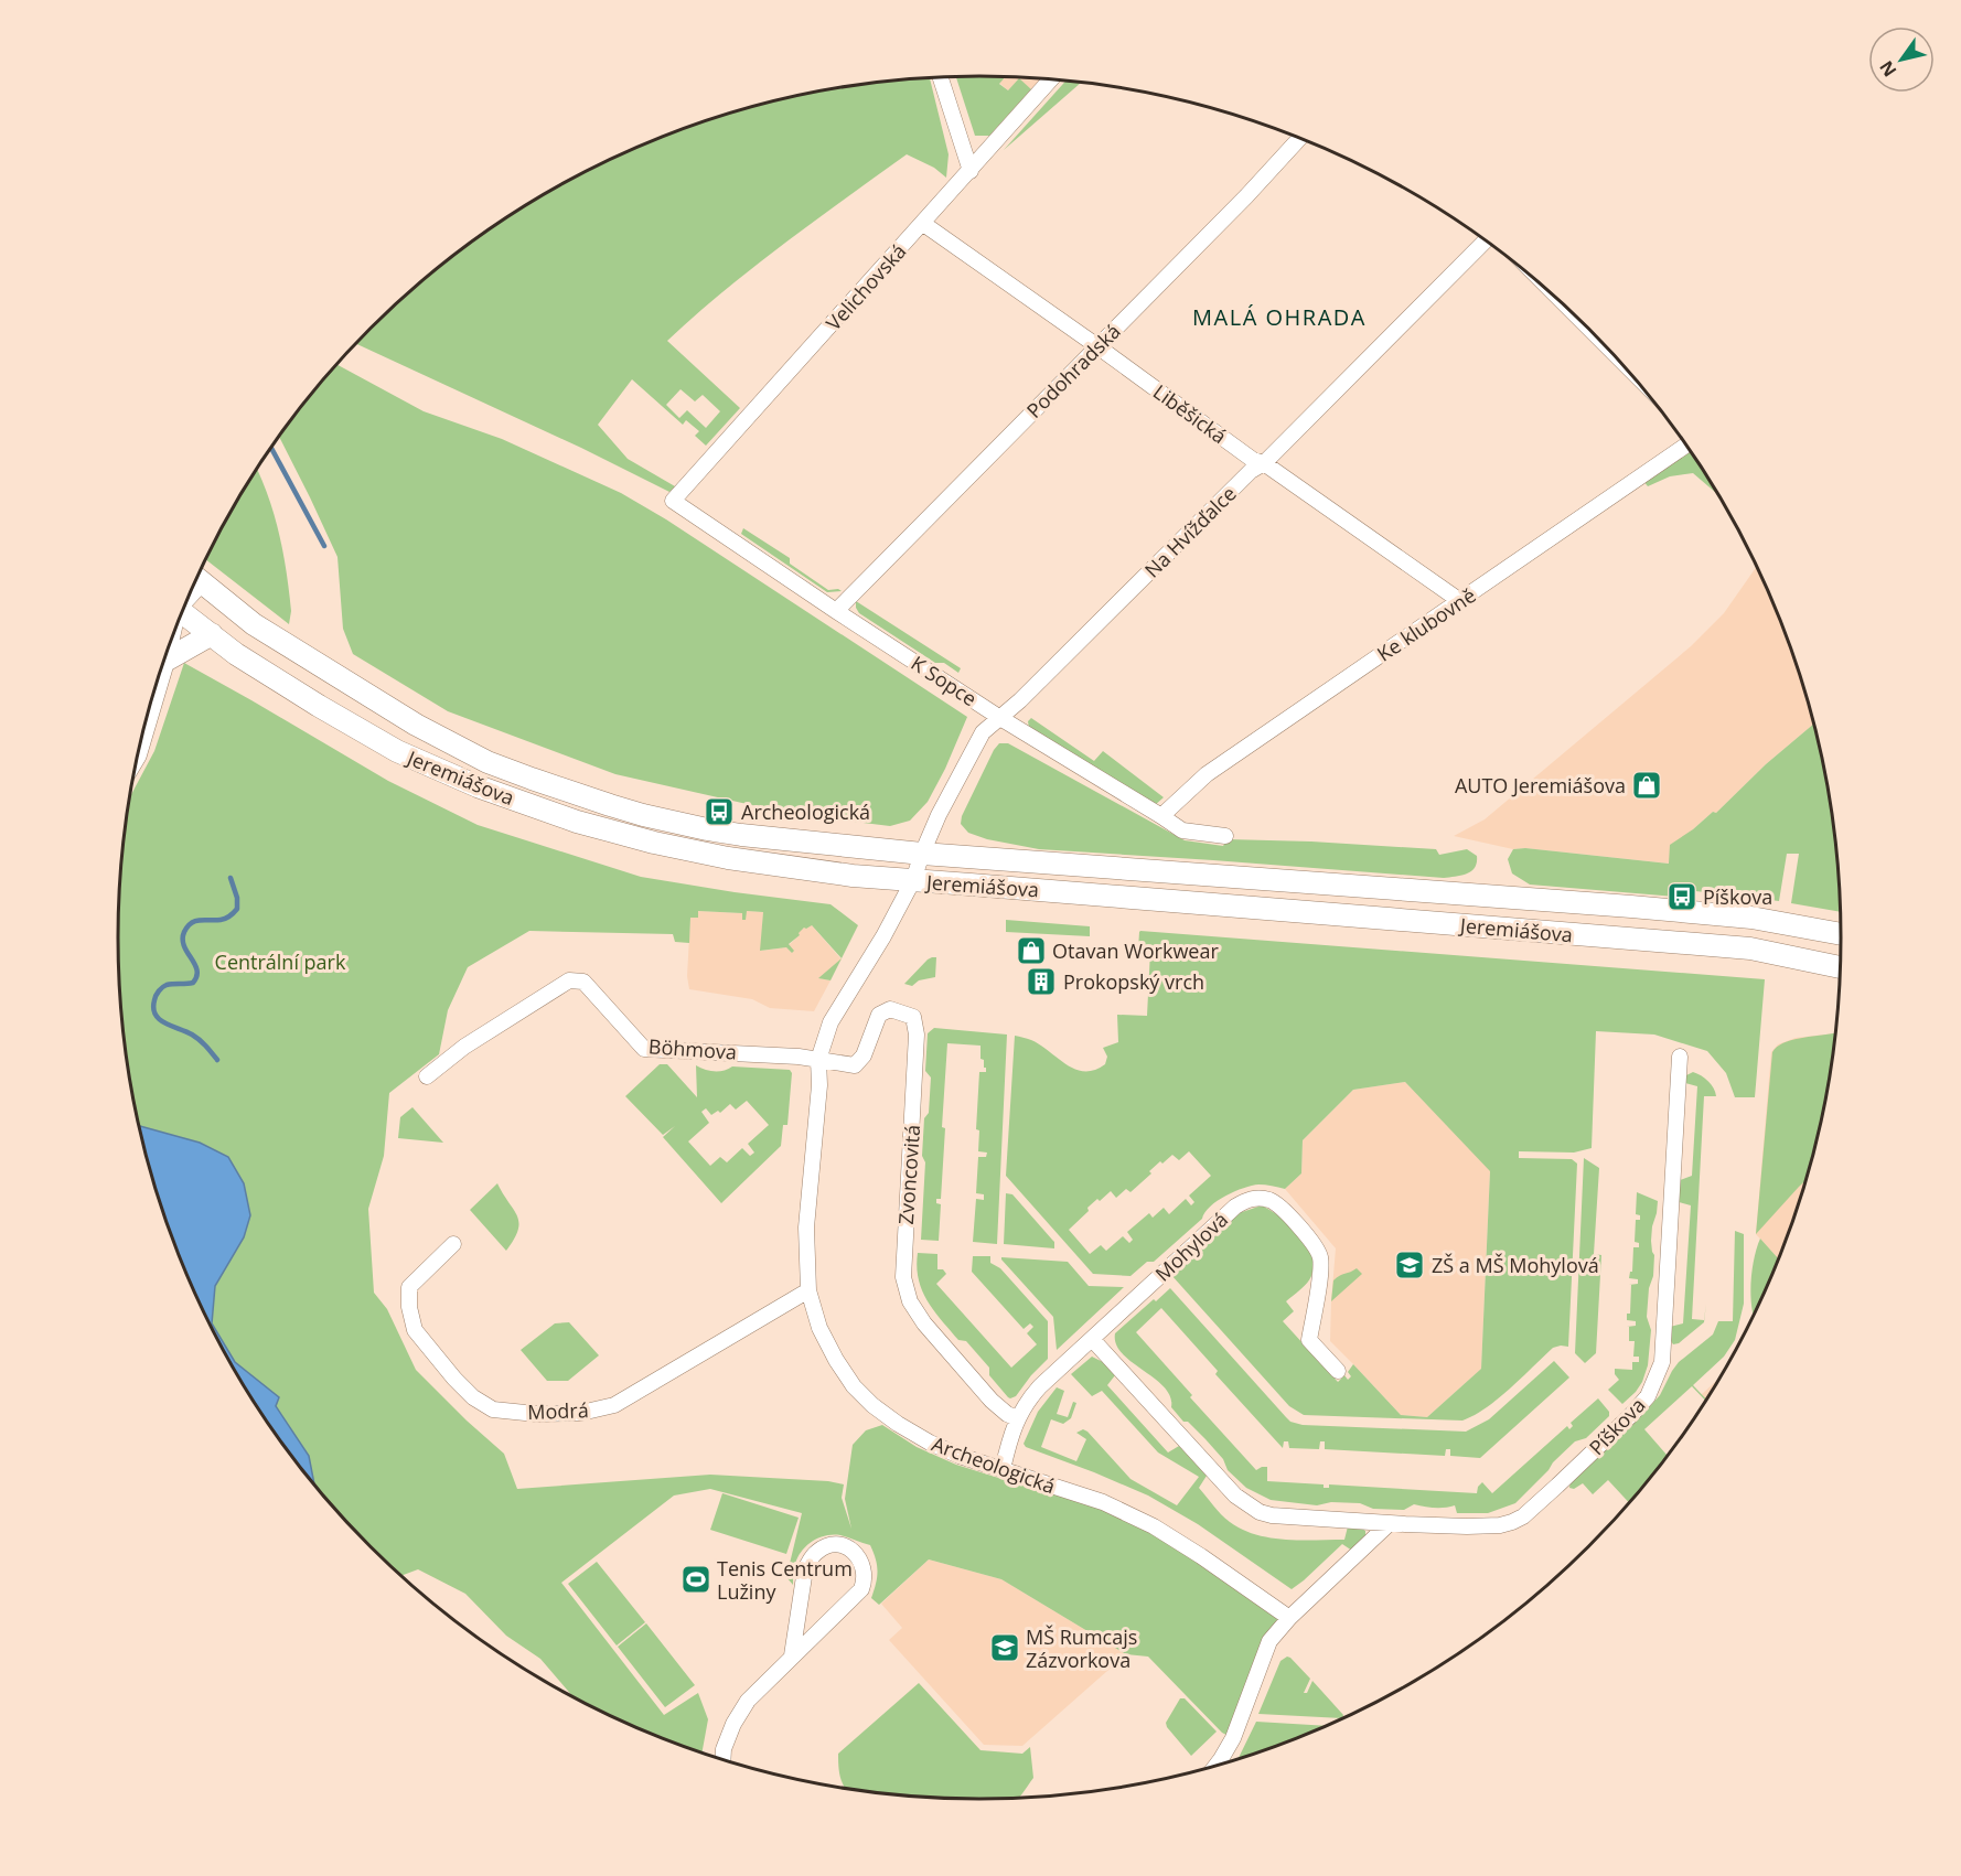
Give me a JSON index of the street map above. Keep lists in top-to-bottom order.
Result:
{
  "streets": {
    "main road": ["Jeremiášova"],
    "street": [
      "Velichovská",
      "Podohradská",
      "Liběšická",
      "Na Hvížďalce",
      "Ke klubovně",
      "K Sopce",
      "Böhmova",
      "Zvoncovitá",
      "Mohylová",
      "Modrá",
      "Píškova",
      "Archeologická"
    ]
  },
  "crossings": [
    ["Velichovská", "Liběšická"],
    ["Velichovská", "K Sopce"],
    ["Podohradská", "Liběšická"],
    ["Podohradská", "K Sopce"],
    ["Liběšická", "Na Hvížďalce"],
    ["Liběšická", "Ke klubovně"],
    ["Na Hvížďalce", "K Sopce"],
    ["Na Hvížďalce", "Jeremiášova"],
    ["Na Hvížďalce", "Archeologická"],
    ["Ke klubovně", "K Sopce"],
    ["Jeremiášova", "Archeologická"],
    ["Böhmova", "Zvoncovitá"],
    ["Böhmova", "Archeologická"],
    ["Zvoncovitá", "Mohylová"],
    ["Zvoncovitá", "Archeologická"],
    ["Mohylová", "Píškova"],
    ["Mohylová", "Archeologická"],
    ["Modrá", "Archeologická"]
  ],
  "districts": ["MALÁ OHRADA"],
  "parks": ["Centrální park"],
  "places": {
    "shop": ["AUTO Jeremiášova", "Otavan Workwear"],
    "bus stop": ["Archeologická", "Píškova"],
    "building": ["Prokopský vrch"],
    "school or university": ["ZŠ a MŠ Mohylová", "MŠ Rumcajs Zázvorkova"],
    "sports": ["Tenis Centrum Lužiny"]
  },
  "north": "bottom left"
}
